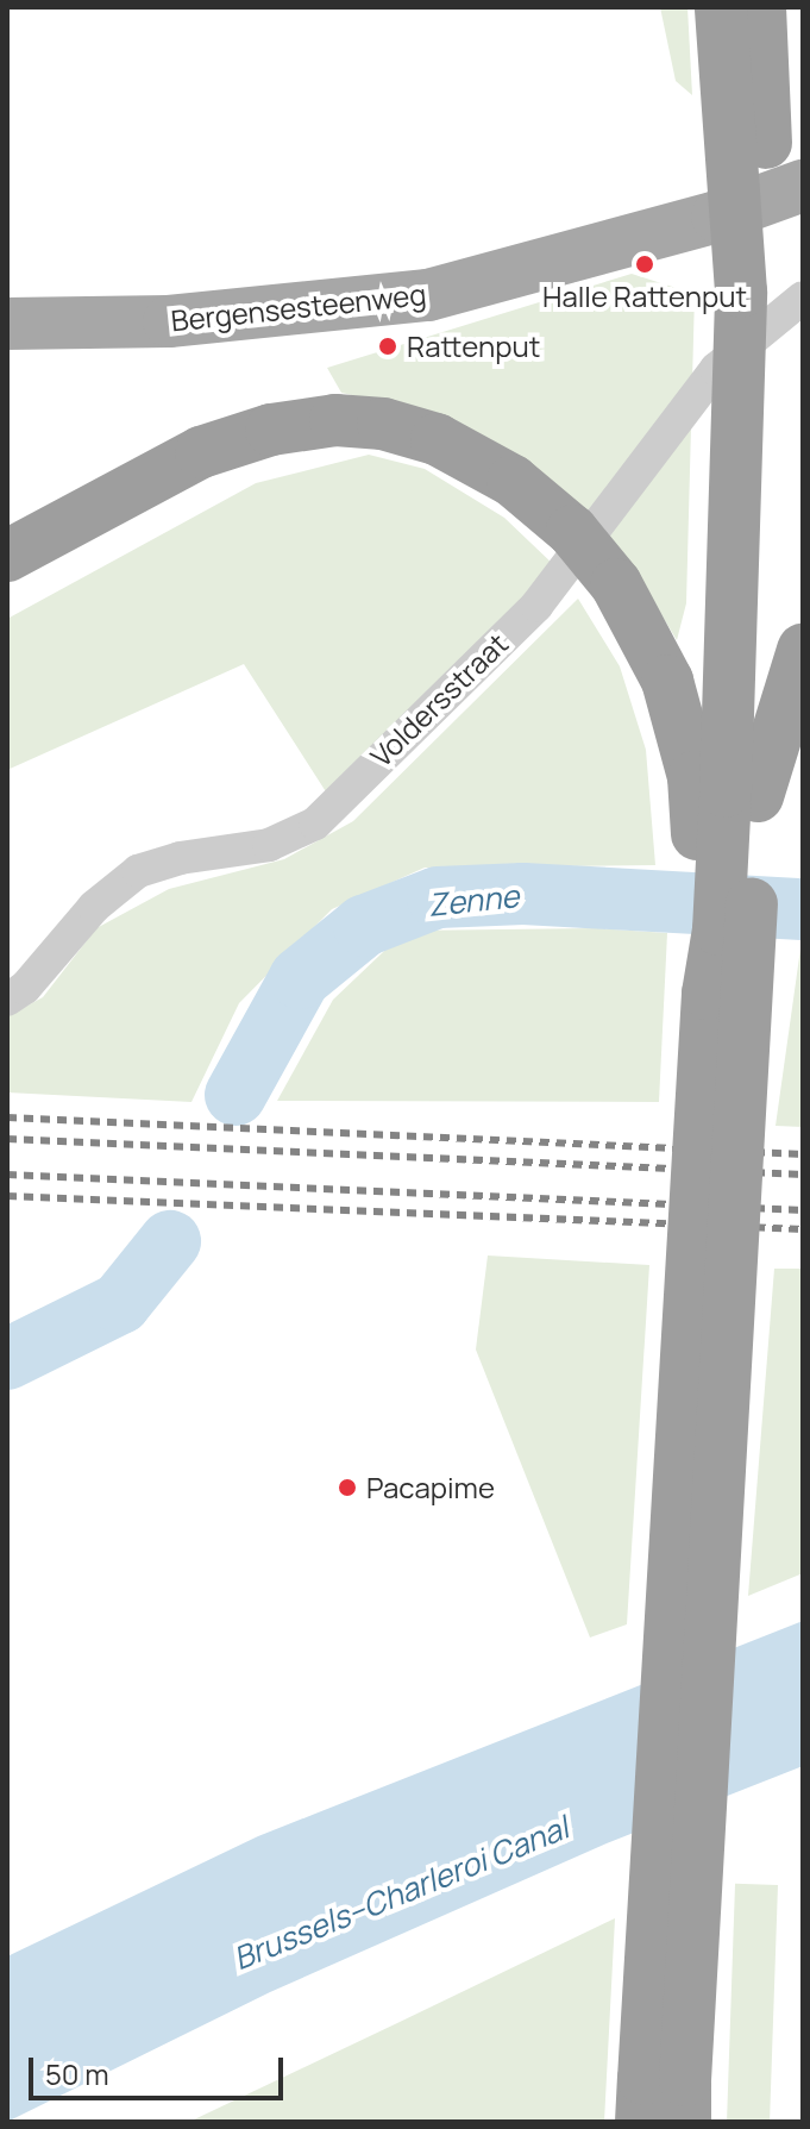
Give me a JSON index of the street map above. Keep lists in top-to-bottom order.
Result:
{
  "streets": {
    "main road": ["Bergensesteenweg"],
    "street": ["Voldersstraat"]
  },
  "water": ["Zenne", "Brussels–Charleroi Canal"],
  "places": ["Halle Rattenput", "Rattenput", "Pacapime"],
  "scale_bar": "50 m"
}
